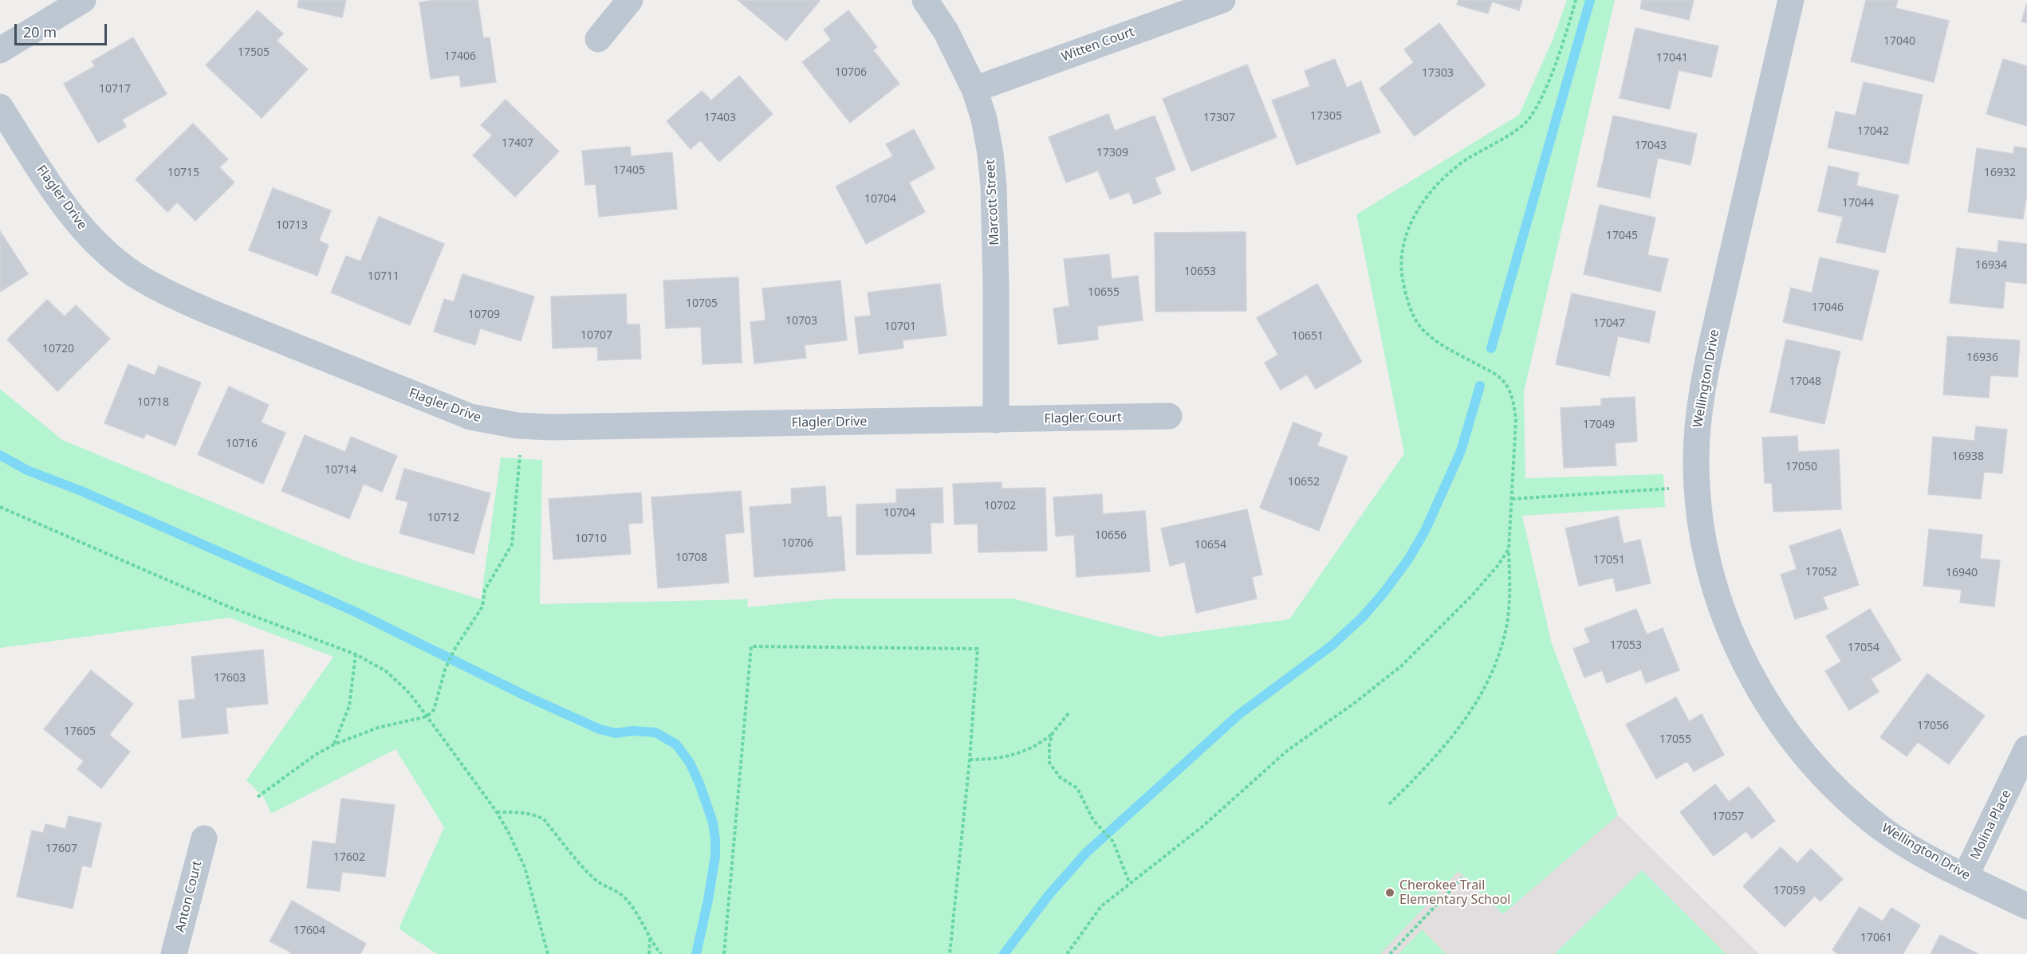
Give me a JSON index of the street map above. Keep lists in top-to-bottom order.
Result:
{
  "streets": {
    "street": [
      "Witten Court",
      "Flagler Drive",
      "Marcott Street",
      "Wellington Drive",
      "Flagler Court",
      "Molina Place",
      "Anton Court"
    ]
  },
  "crossings": [
    ["Witten Court", "Marcott Street"],
    ["Flagler Drive", "Marcott Street"],
    ["Flagler Drive", "Flagler Court"],
    ["Marcott Street", "Flagler Court"],
    ["Wellington Drive", "Molina Place"]
  ],
  "places": ["Cherokee Trail Elementary School"],
  "house_numbers": [
    "17040",
    "17505",
    "17406",
    "17041",
    "10706",
    "17303",
    "10717",
    "17305",
    "17403",
    "17307",
    "17042",
    "17407",
    "17043",
    "17309",
    "17405",
    "10715",
    "16932",
    "10704",
    "17044",
    "10713",
    "17045",
    "16934",
    "10653",
    "10711",
    "10655",
    "10705",
    "17046",
    "10709",
    "10703",
    "17047",
    "10701",
    "10707",
    "10651",
    "10720",
    "16936",
    "17048",
    "10718",
    "17049",
    "10716",
    "16938",
    "17050",
    "10714",
    "10652",
    "10702",
    "10704",
    "10712",
    "10656",
    "10710",
    "10706",
    "10654",
    "10708",
    "17051",
    "17052",
    "16940",
    "17053",
    "17054",
    "17603",
    "17056",
    "17605",
    "17055",
    "17057",
    "17607",
    "17602",
    "17059",
    "17604",
    "17061"
  ],
  "scale_bar": "20 m"
}
